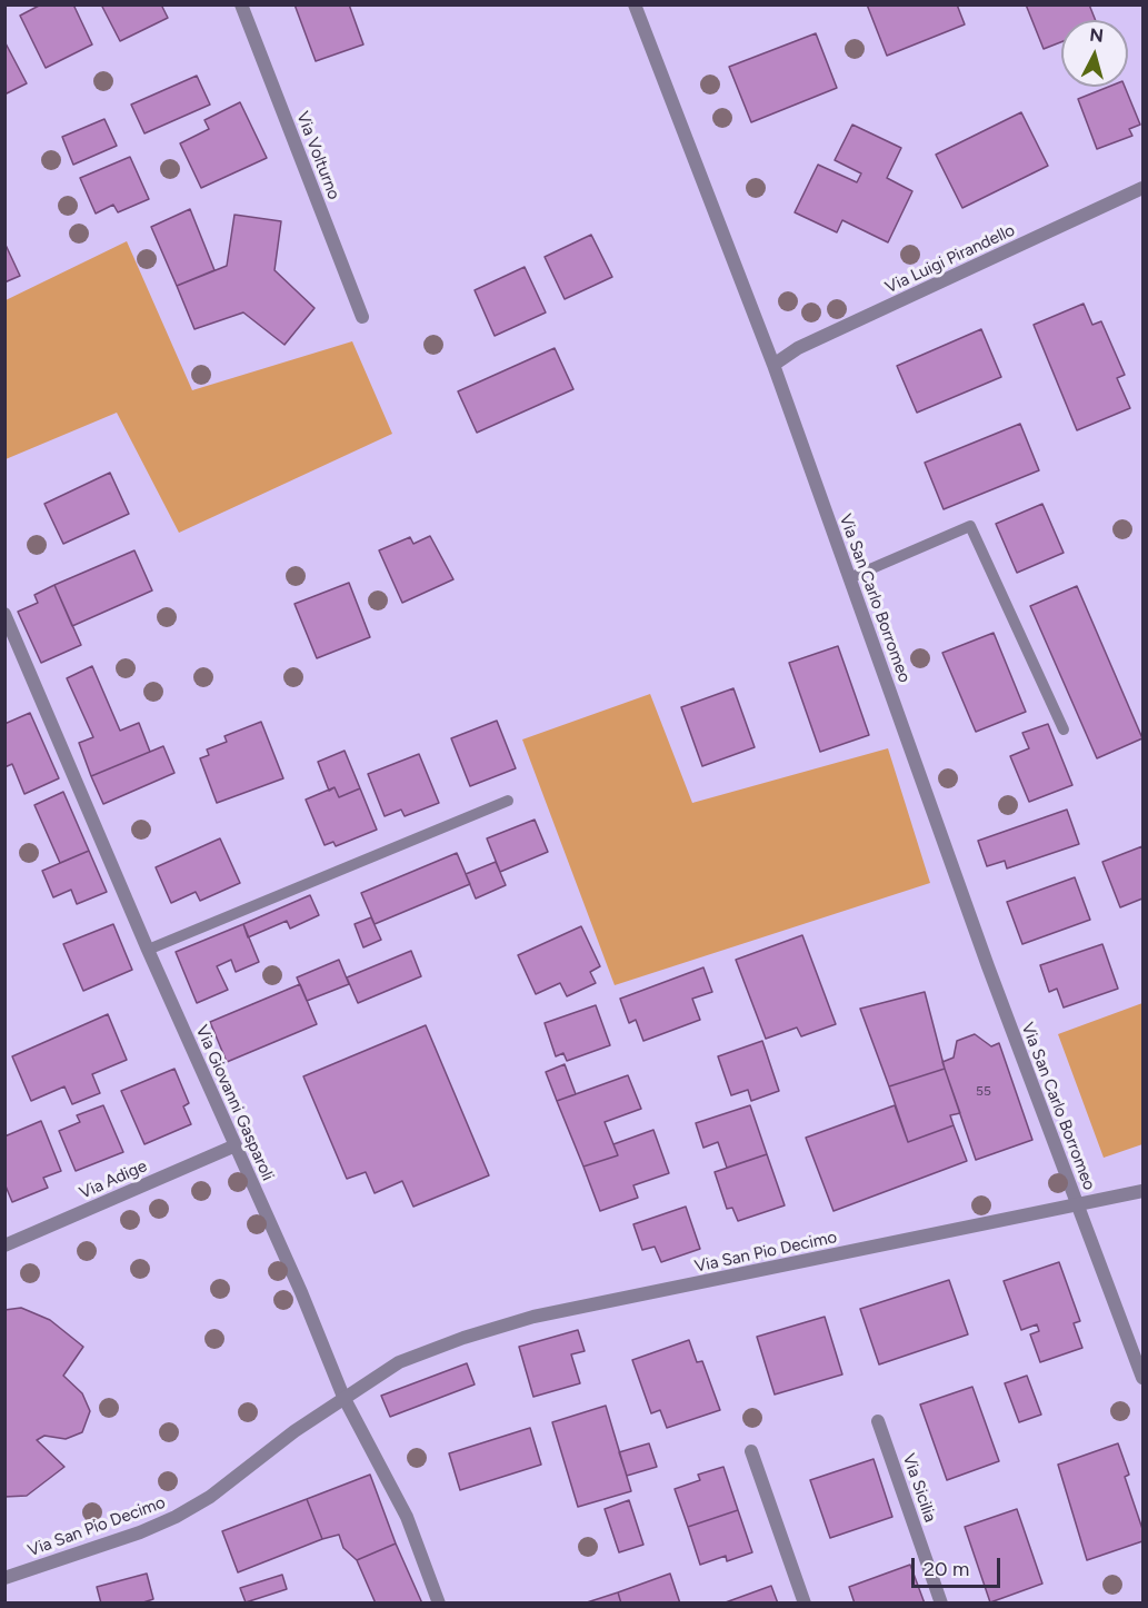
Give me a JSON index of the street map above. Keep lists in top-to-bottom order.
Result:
{
  "streets": {
    "street": [
      "Via Volturno",
      "Via Luigi Pirandello",
      "Via San Carlo Borromeo",
      "Via Giovanni Gasparoli",
      "Via Adige",
      "Via San Pio Decimo",
      "Via Sicilia"
    ]
  },
  "crossings": [
    ["Via Luigi Pirandello", "Via San Carlo Borromeo"],
    ["Via San Carlo Borromeo", "Via San Pio Decimo"],
    ["Via Giovanni Gasparoli", "Via Adige"],
    ["Via Giovanni Gasparoli", "Via San Pio Decimo"]
  ],
  "house_numbers": ["55"],
  "scale_bar": "20 m",
  "north": "top"
}
